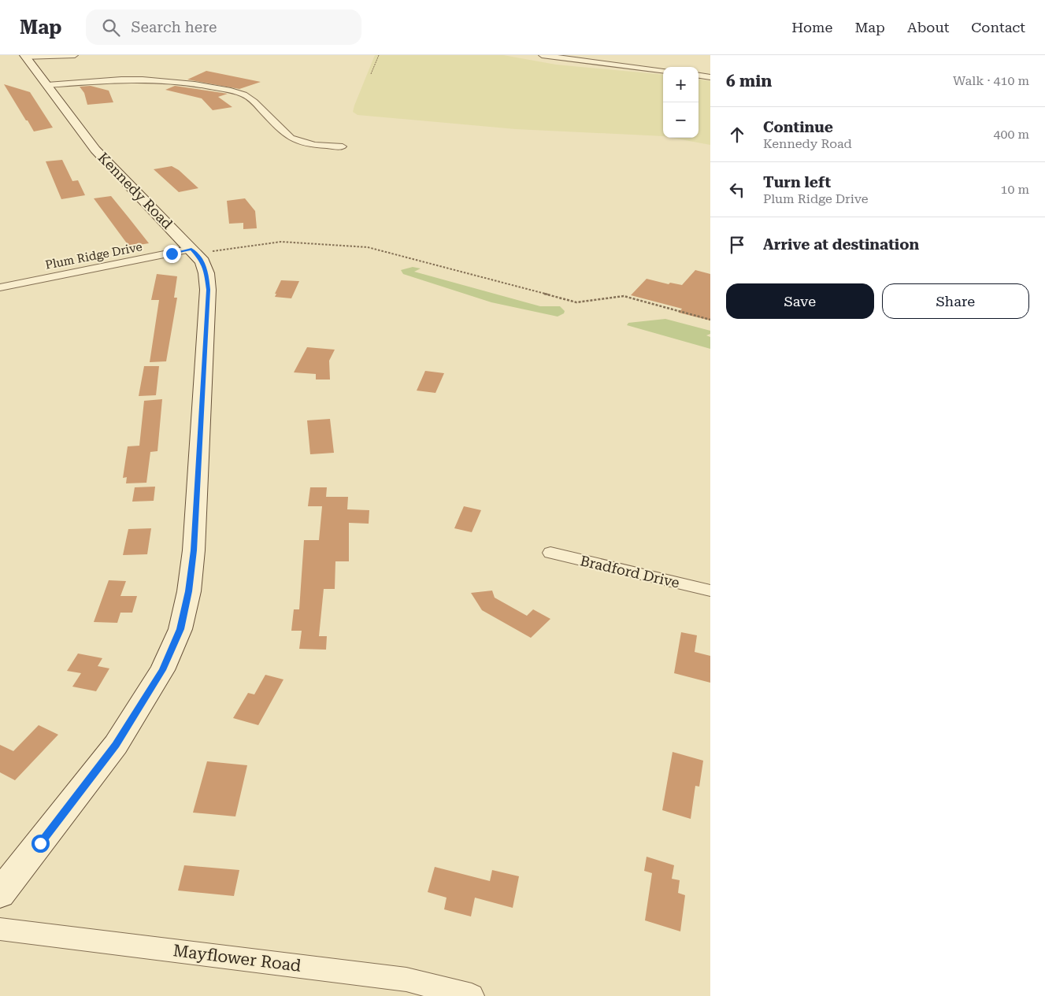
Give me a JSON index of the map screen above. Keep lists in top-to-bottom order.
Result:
{
  "streets": {
    "street": [
      "Kennedy Road",
      "Plum Ridge Drive",
      "Bradford Drive",
      "Mayflower Road"
    ]
  },
  "crossings": [
    ["Kennedy Road", "Plum Ridge Drive"]
  ],
  "page": {
    "header": "Map",
    "search": "Search here",
    "nav": [
      "Home",
      "Map",
      "About",
      "Contact"
    ],
    "heading": ["6 min", "Walk · 410 m"],
    "map_buttons": ["+", "−"],
    "list": [
      ["Continue", "Kennedy Road", "400 m"],
      ["Turn left", "Plum Ridge Drive", "10 m"],
      "Arrive at destination"
    ],
    "buttons": ["Save", "Share"]
  }
}
